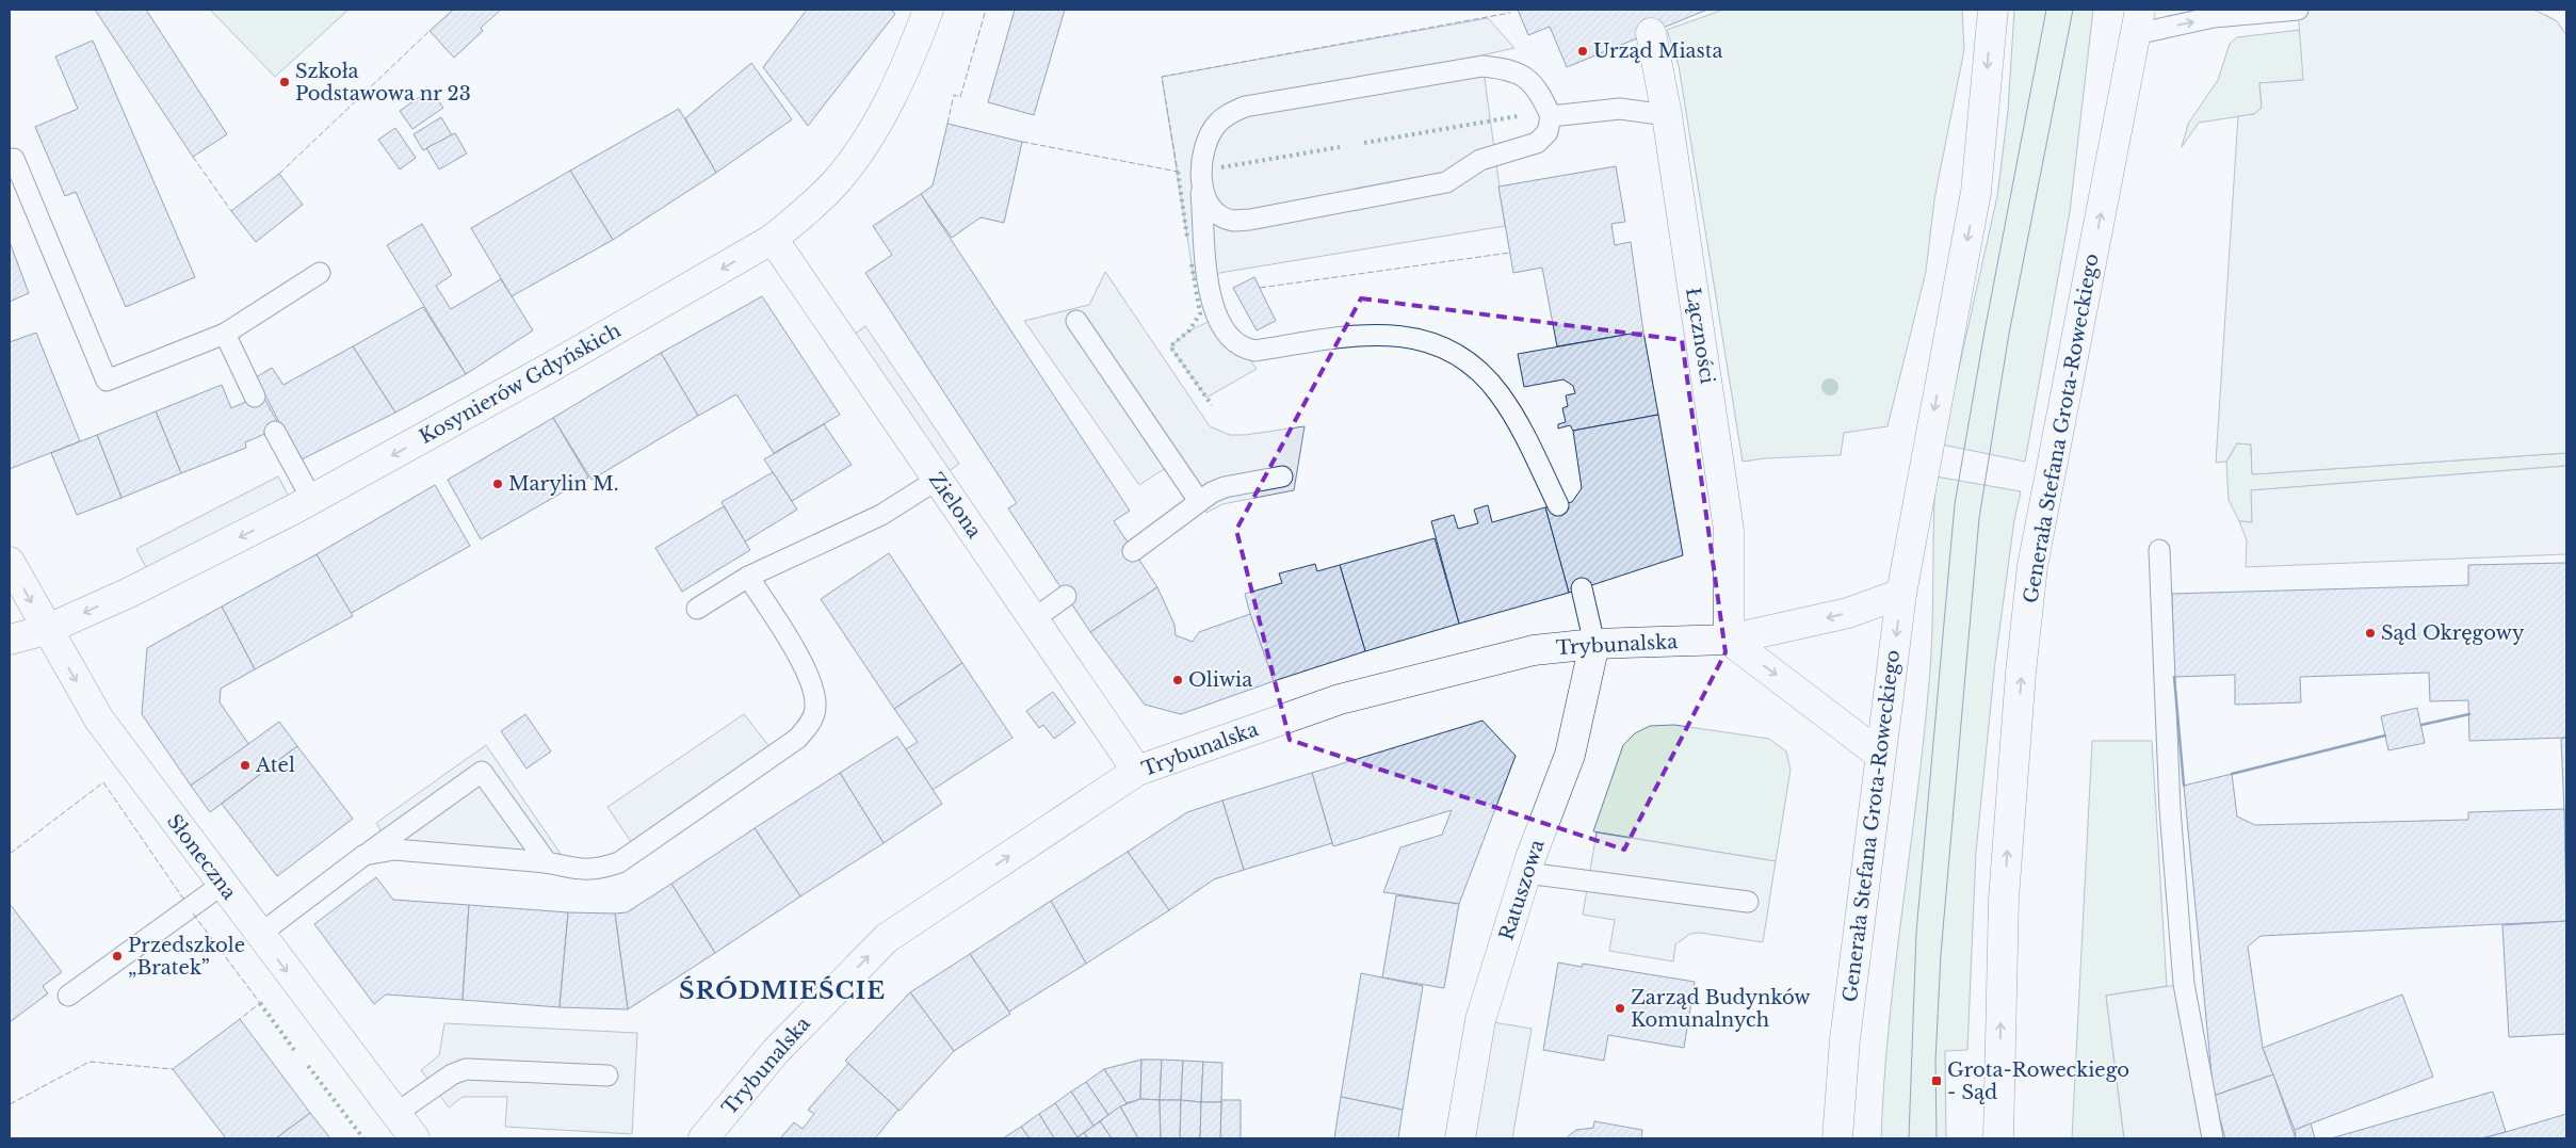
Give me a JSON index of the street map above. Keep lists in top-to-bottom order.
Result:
{
  "streets": {
    "street": [
      "Łączności",
      "Kosynierów Gdyńskich",
      "Generała Stefana Grota-Roweckiego",
      "Zielona",
      "Trybunalska",
      "Słoneczna",
      "Ratuszowa"
    ]
  },
  "crossings": [
    ["Łączności", "Trybunalska"],
    ["Kosynierów Gdyńskich", "Zielona"],
    ["Kosynierów Gdyńskich", "Słoneczna"],
    ["Generała Stefana Grota-Roweckiego", "Trybunalska"],
    ["Zielona", "Trybunalska"],
    ["Trybunalska", "Ratuszowa"]
  ],
  "one_way": ["Kosynierów Gdyńskich", "Słoneczna"],
  "districts": ["ŚRÓDMIEŚCIE"],
  "places": {
    "other": [
      "Urząd Miasta",
      "Szkoła Podstawowa nr 23",
      "Marylin M.",
      "Sąd Okręgowy",
      "Oliwia",
      "Atel",
      "Przedszkole „Bratek”",
      "Zarząd Budynków Komunalnych"
    ],
    "transit": ["Grota-Roweckiego - Sąd"]
  }
}
